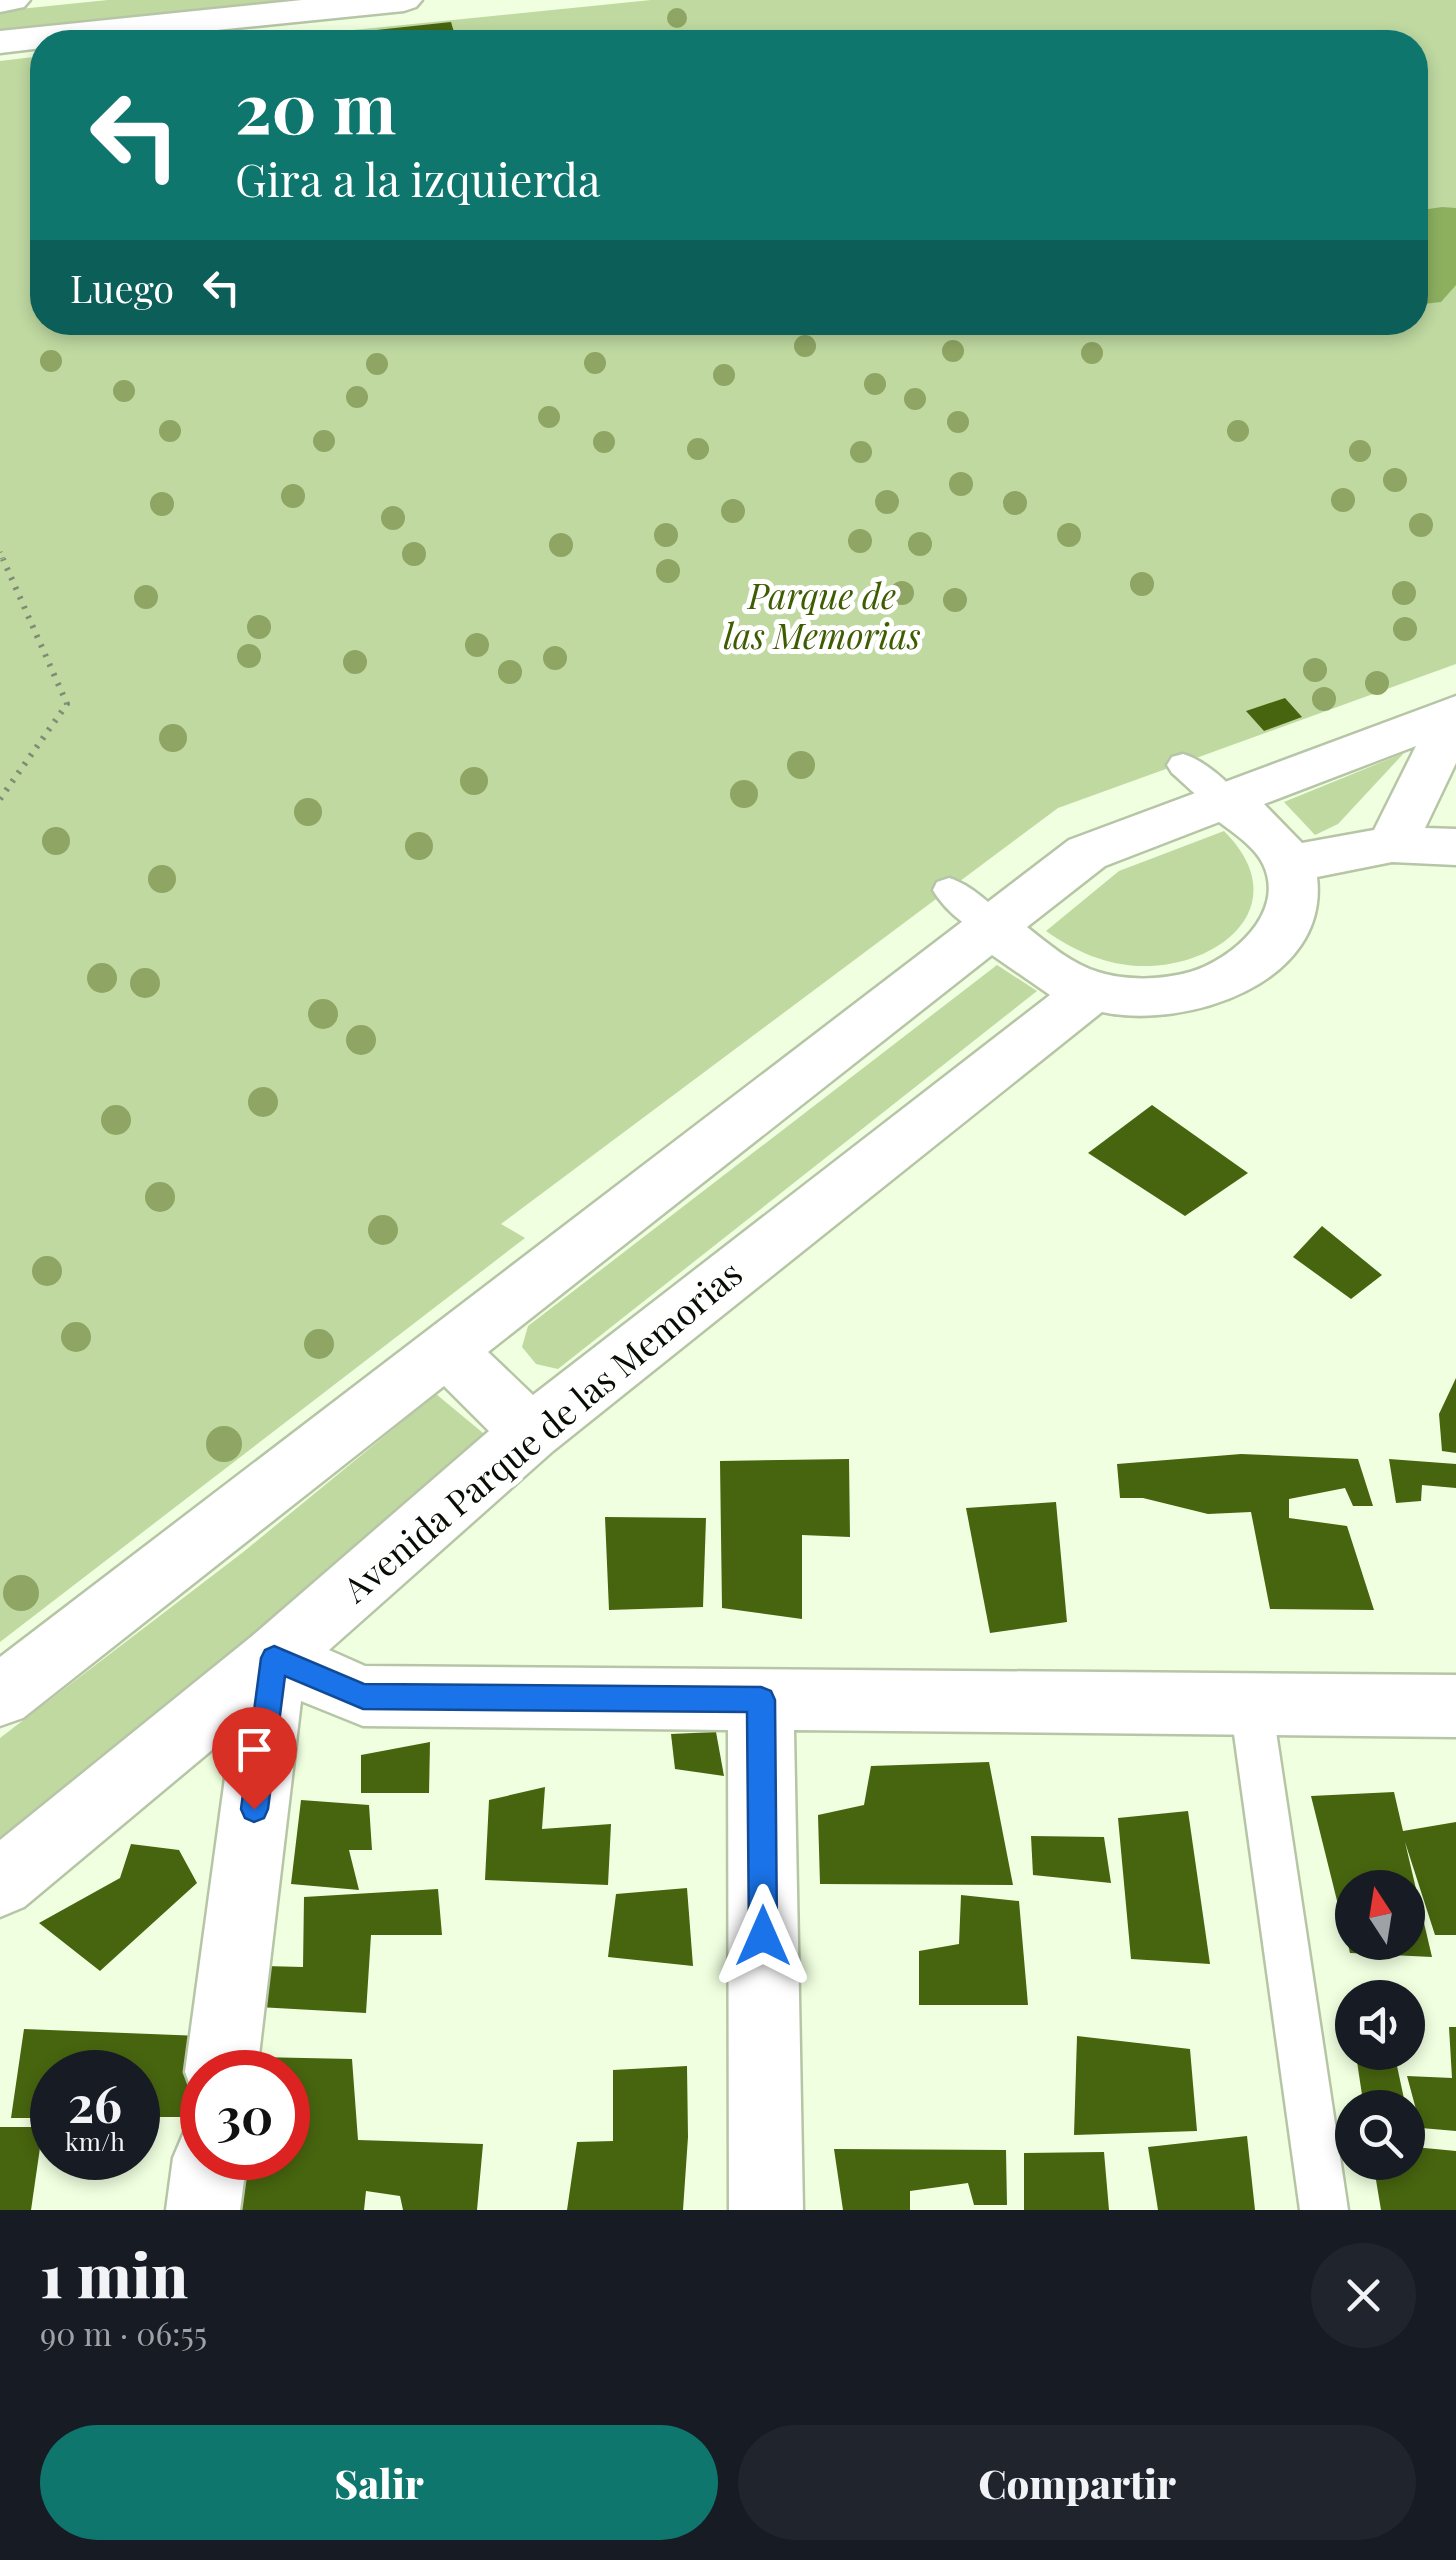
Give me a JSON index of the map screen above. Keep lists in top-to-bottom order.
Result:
{
  "streets": {
    "street": ["Avenida Parque de las Memorias"]
  },
  "parks": ["Parque de las Memorias"],
  "north": "top",
  "page": {
    "turn": ["20 m", "Gira a la izquierda"],
    "then": "Luego",
    "speed": "26 km/h",
    "limit": "30",
    "heading": ["1 min", "90 m · 06:55"],
    "buttons": ["Salir", "Compartir"]
  }
}
